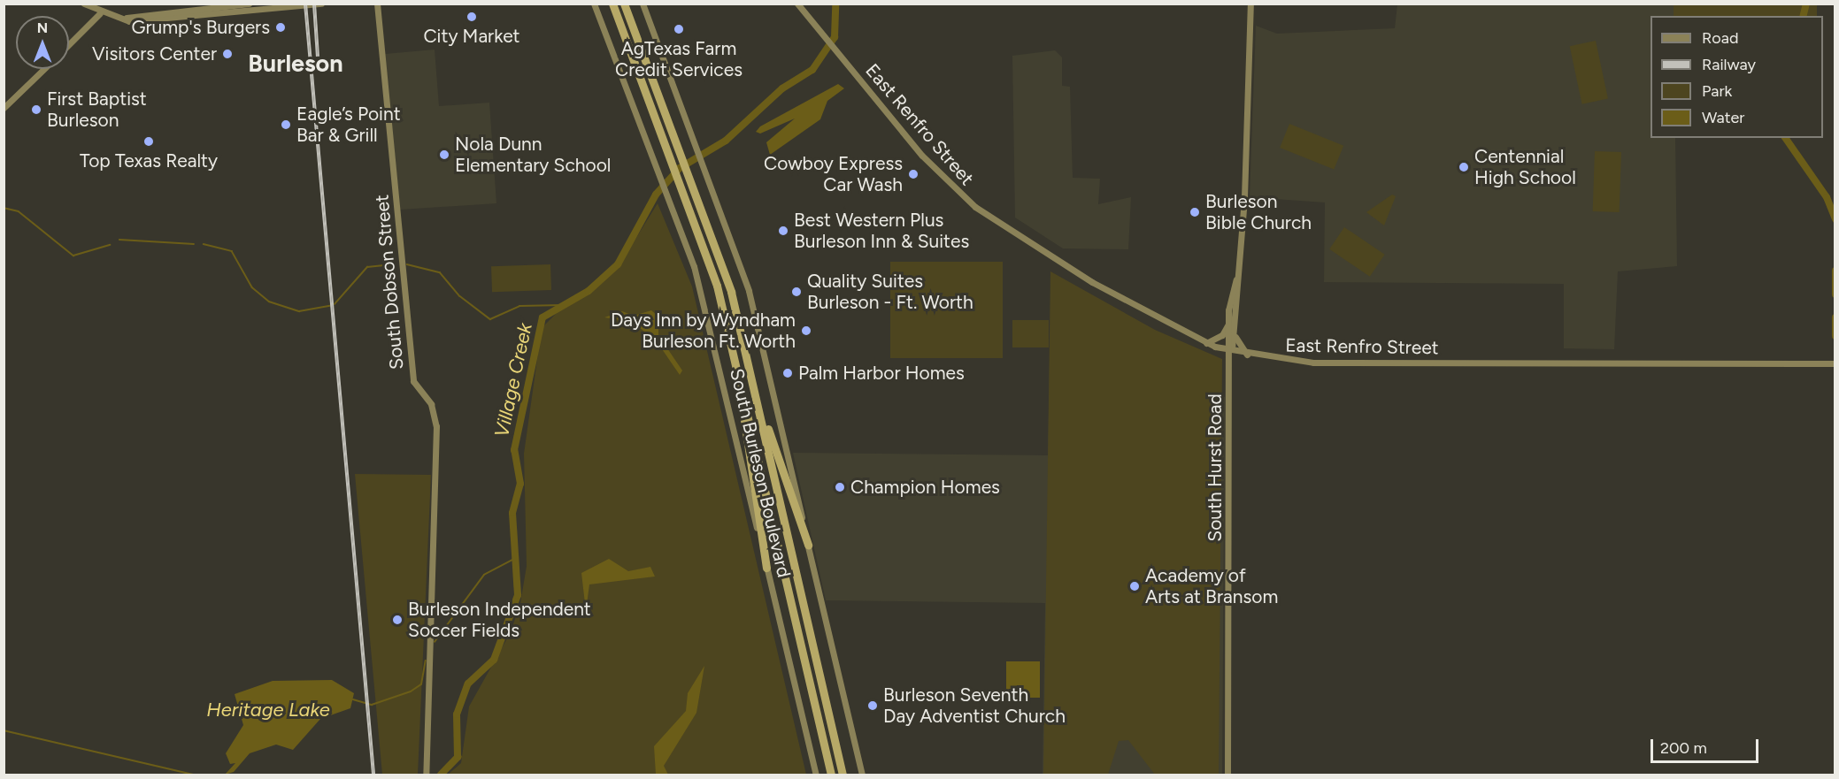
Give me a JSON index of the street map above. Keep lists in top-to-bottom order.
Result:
{
  "streets": {
    "main road": [
      "East Renfro Street",
      "South Dobson Street",
      "South Hurst Road",
      "South Burleson Boulevard"
    ]
  },
  "crossings": [
    ["East Renfro Street", "South Hurst Road"]
  ],
  "districts": ["Burleson"],
  "water": ["Village Creek", "Heritage Lake"],
  "places": [
    "City Market",
    "Grump's Burgers",
    "AgTexas Farm Credit Services",
    "Visitors Center",
    "First Baptist Burleson",
    "Eagle’s Point Bar & Grill",
    "Top Texas Realty",
    "Nola Dunn Elementary School",
    "Centennial High School",
    "Cowboy Express Car Wash",
    "Burleson Bible Church",
    "Best Western Plus Burleson Inn & Suites",
    "Quality Suites Burleson - Ft. Worth",
    "Days Inn by Wyndham Burleson Ft. Worth",
    "Palm Harbor Homes",
    "Champion Homes",
    "Academy of Arts at Bransom",
    "Burleson Independent Soccer Fields",
    "Burleson Seventh Day Adventist Church"
  ],
  "legend": [
    "Road",
    "Railway",
    "Park",
    "Water"
  ],
  "scale_bar": "200 m",
  "north": "top"
}
